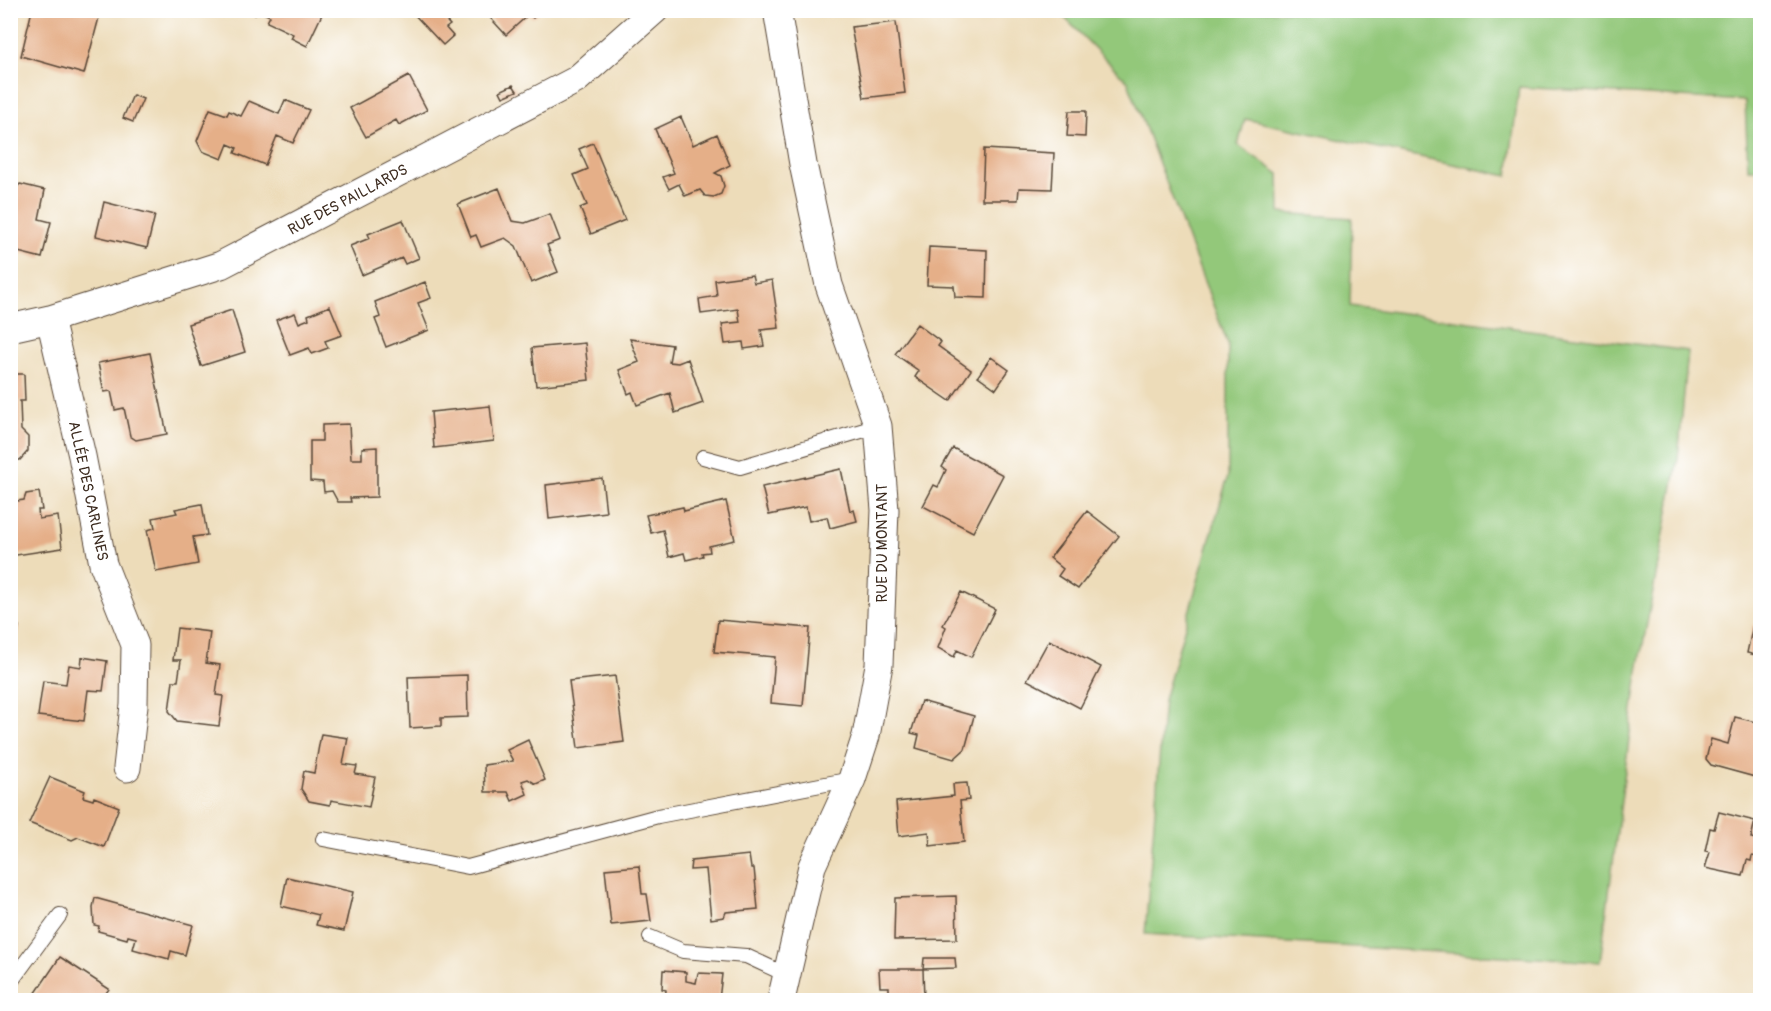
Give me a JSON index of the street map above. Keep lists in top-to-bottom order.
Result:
{
  "streets": {
    "street": ["RUE DES PAILLARDS", "ALLÉE DES CARLINES", "RUE DU MONTANT"]
  },
  "crossings": [
    ["RUE DES PAILLARDS", "ALLÉE DES CARLINES"]
  ]
}
